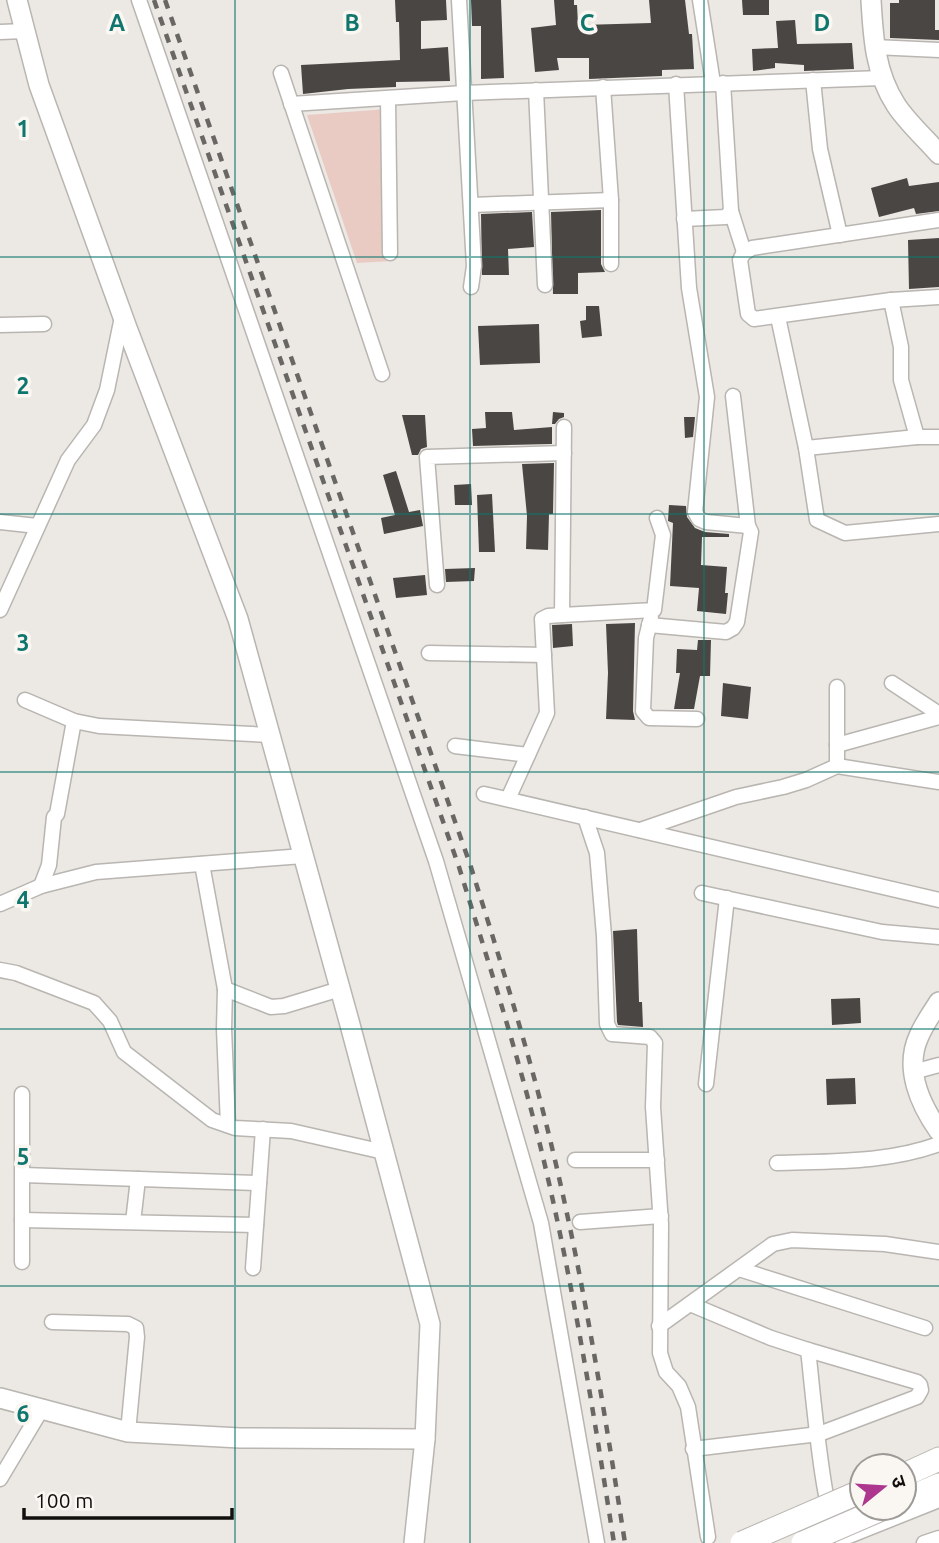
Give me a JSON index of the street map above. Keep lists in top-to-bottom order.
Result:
{
  "scale_bar": "100 m",
  "north": "right",
  "grid": {
    "columns": [
      "A",
      "B",
      "C",
      "D"
    ],
    "rows": [
      "1",
      "2",
      "3",
      "4",
      "5",
      "6"
    ]
  }
}
